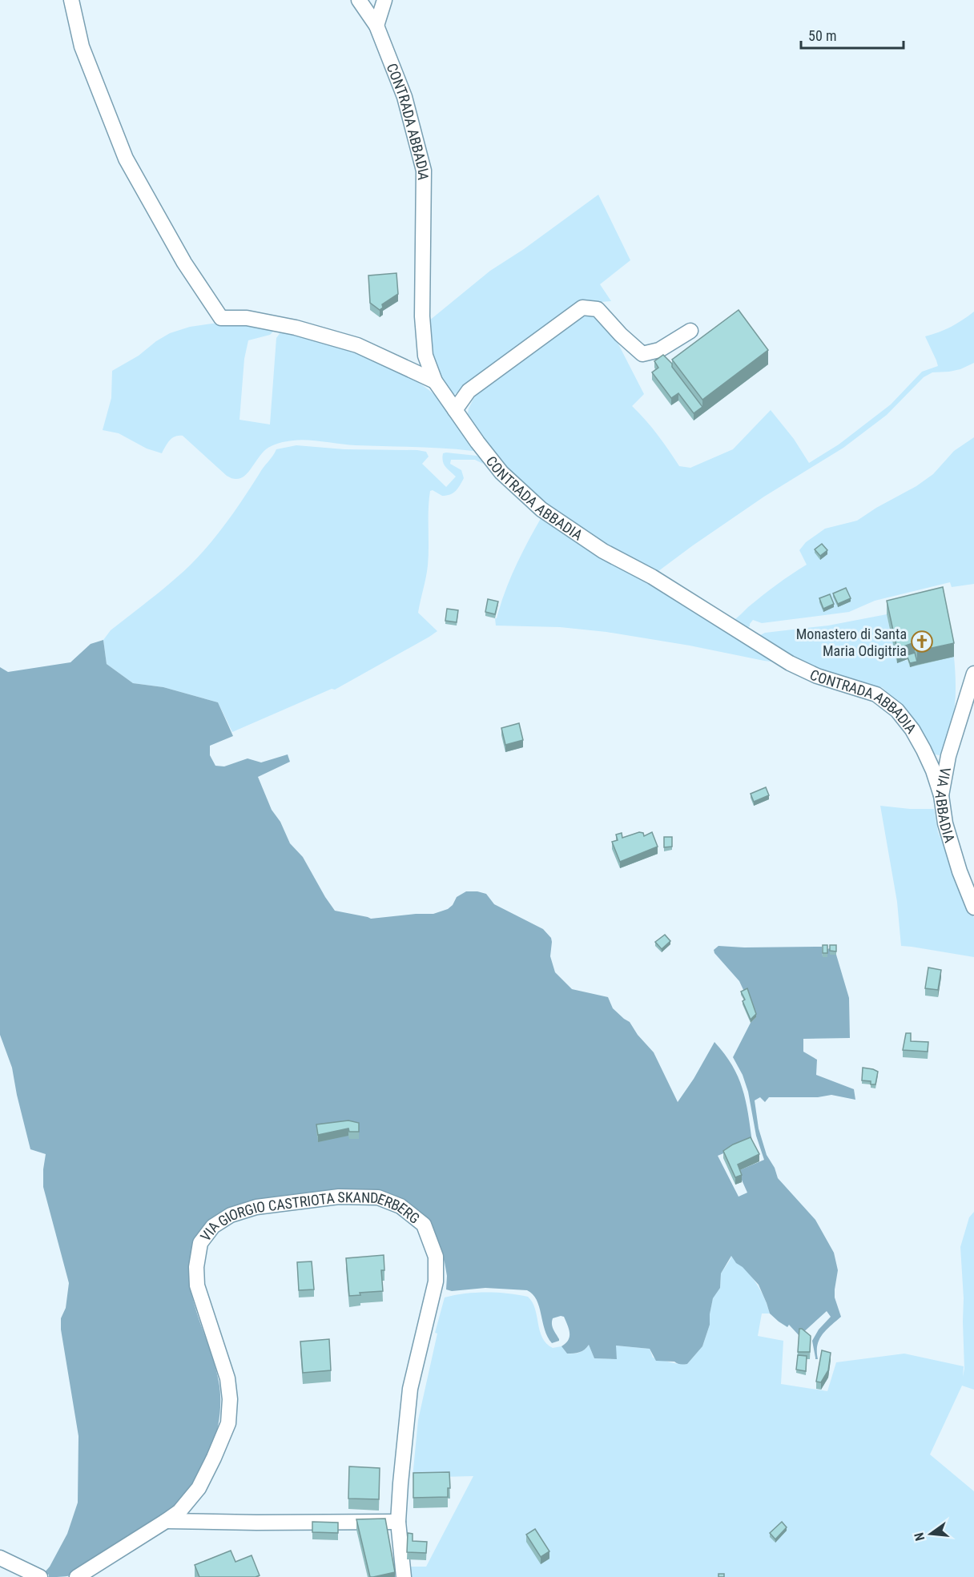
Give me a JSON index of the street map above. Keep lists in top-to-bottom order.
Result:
{
  "streets": {
    "street": ["CONTRADA ABBADIA", "VIA ABBADIA", "VIA GIORGIO CASTRIOTA SKANDERBERG"]
  },
  "crossings": [
    ["CONTRADA ABBADIA", "VIA ABBADIA"]
  ],
  "places": {
    "church": ["Monastero di Santa Maria Odigitria"]
  },
  "scale_bar": "50 m",
  "north": "left"
}
